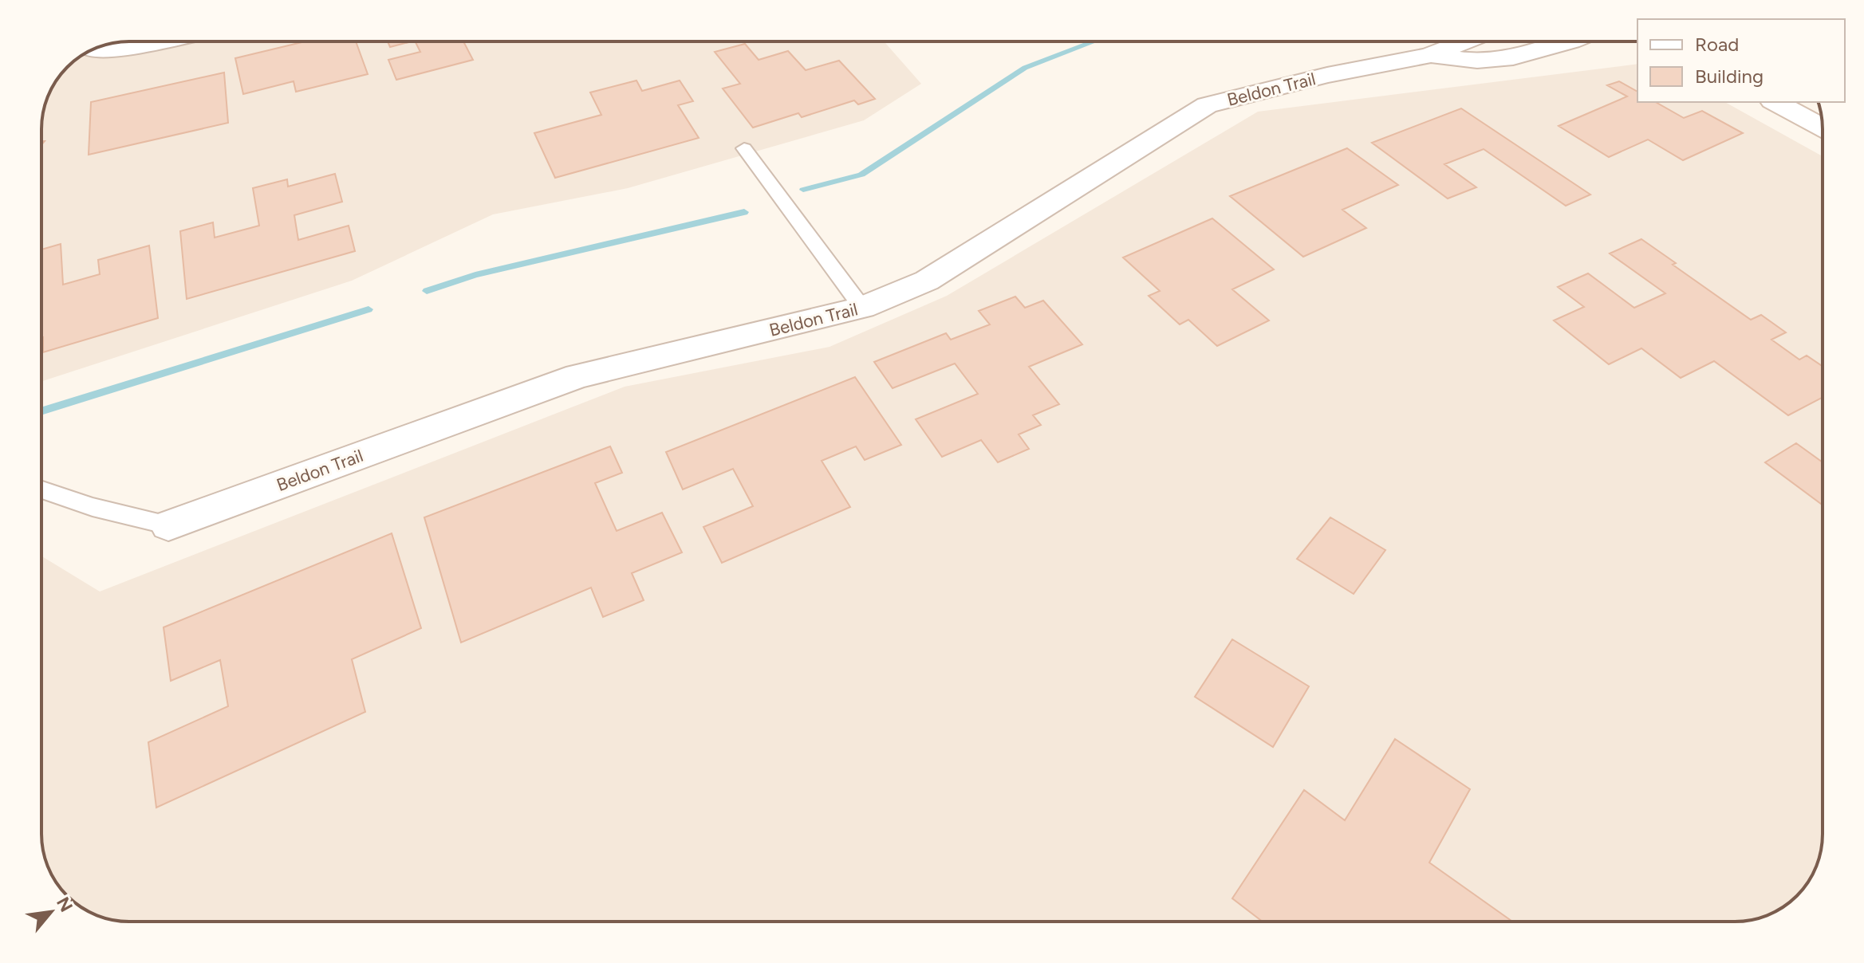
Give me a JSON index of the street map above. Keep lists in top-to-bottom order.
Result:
{
  "streets": {
    "street": ["Beldon Trail"]
  },
  "legend": ["Road", "Building"],
  "north": "top right"
}
